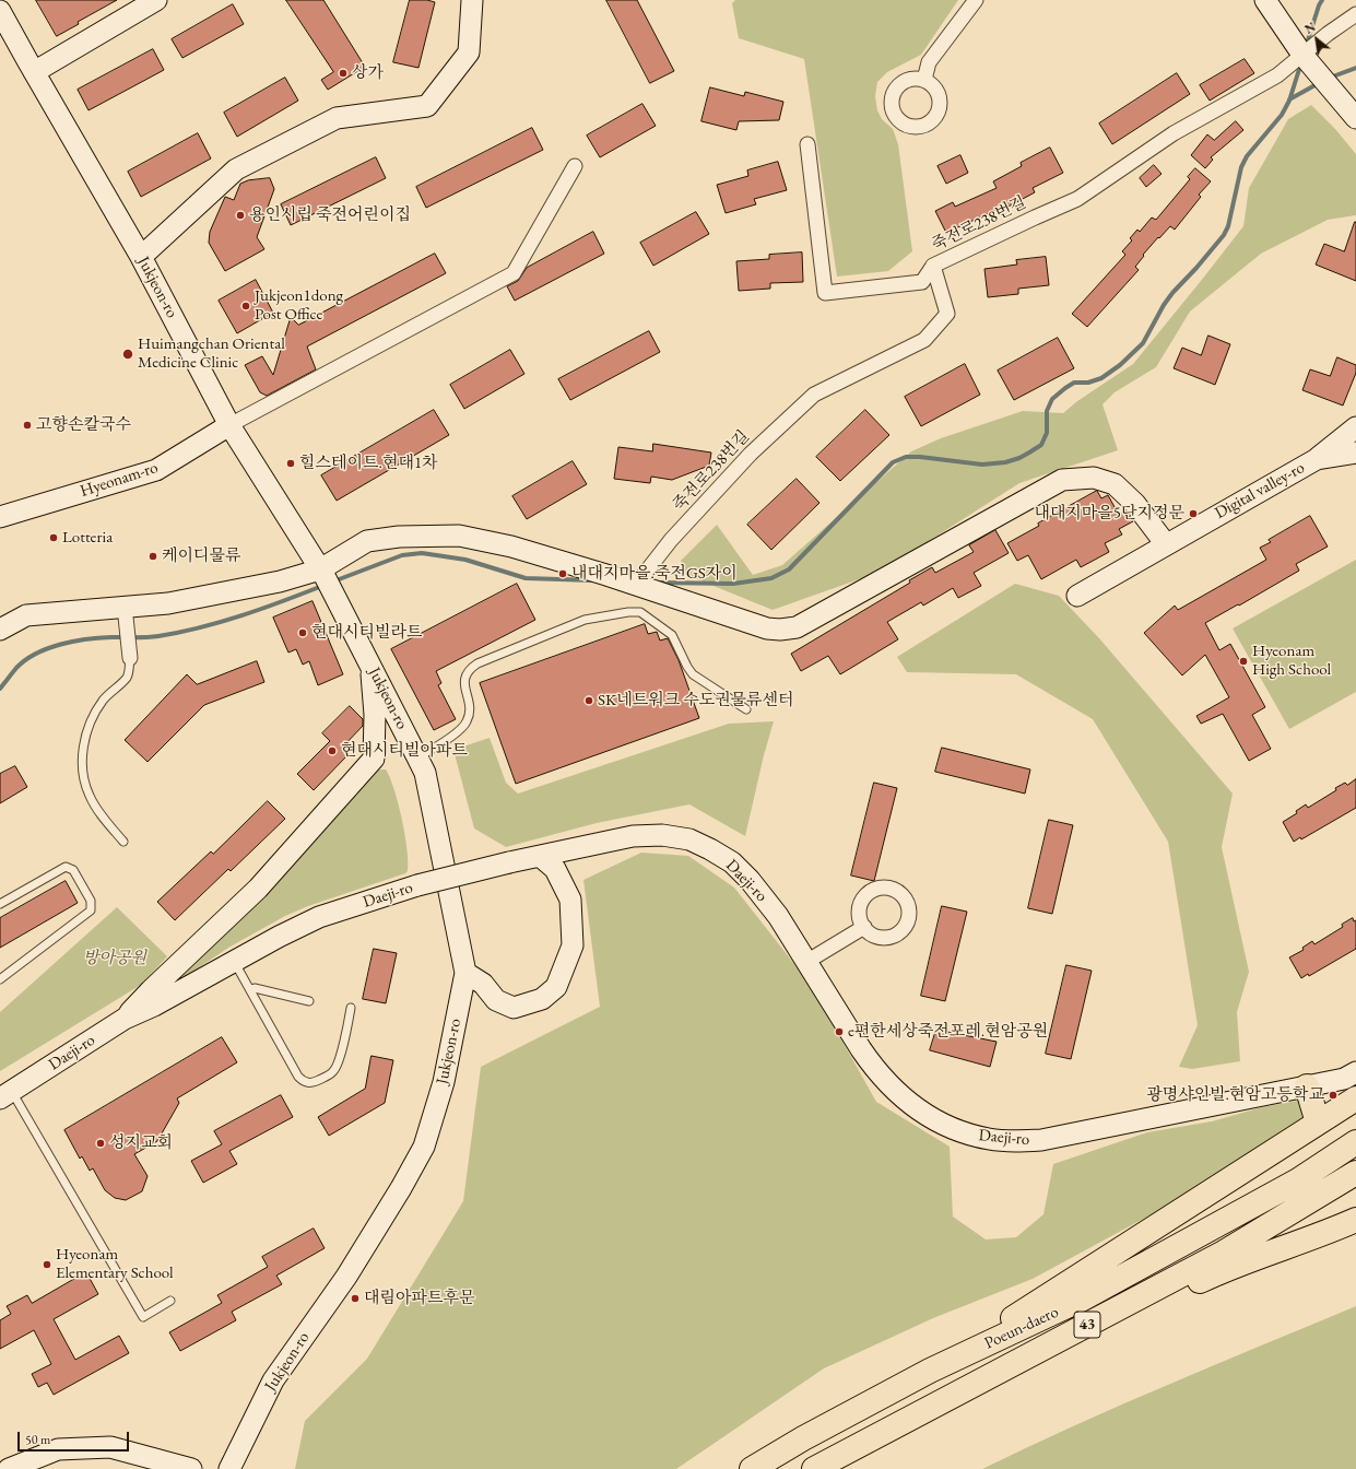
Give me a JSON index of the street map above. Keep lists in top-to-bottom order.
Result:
{
  "streets": {
    "highway": ["43", "Poeun-daero"],
    "street": [
      "죽전로238번길",
      "Jukjeon-ro",
      "Hyeonam-ro",
      "Digital valley-ro",
      "Daeji-ro"
    ]
  },
  "crossings": [
    ["Jukjeon-ro", "Hyeonam-ro"]
  ],
  "parks": ["방아공원"],
  "places": [
    "상가",
    "용인시립 죽전어린이집",
    "Jukjeon1dong Post Office",
    "Huimangchan Oriental Medicine Clinic",
    "고향손칼국수",
    "힐스테이트.현대1차",
    "내대지마을5단지정문",
    "Lotteria",
    "케이디물류",
    "내대지마을.죽전GS자이",
    "현대시티빌라트",
    "Hyeonam High School",
    "SK네트워크 수도권물류센터",
    "현대시티빌아파트",
    "e편한세상죽전포레.현암공원",
    "광명샤인빌.현암고등학교",
    "성지교회",
    "Hyeonam Elementary School",
    "대림아파트후문"
  ],
  "scale_bar": "50 m",
  "north": "top left"
}
